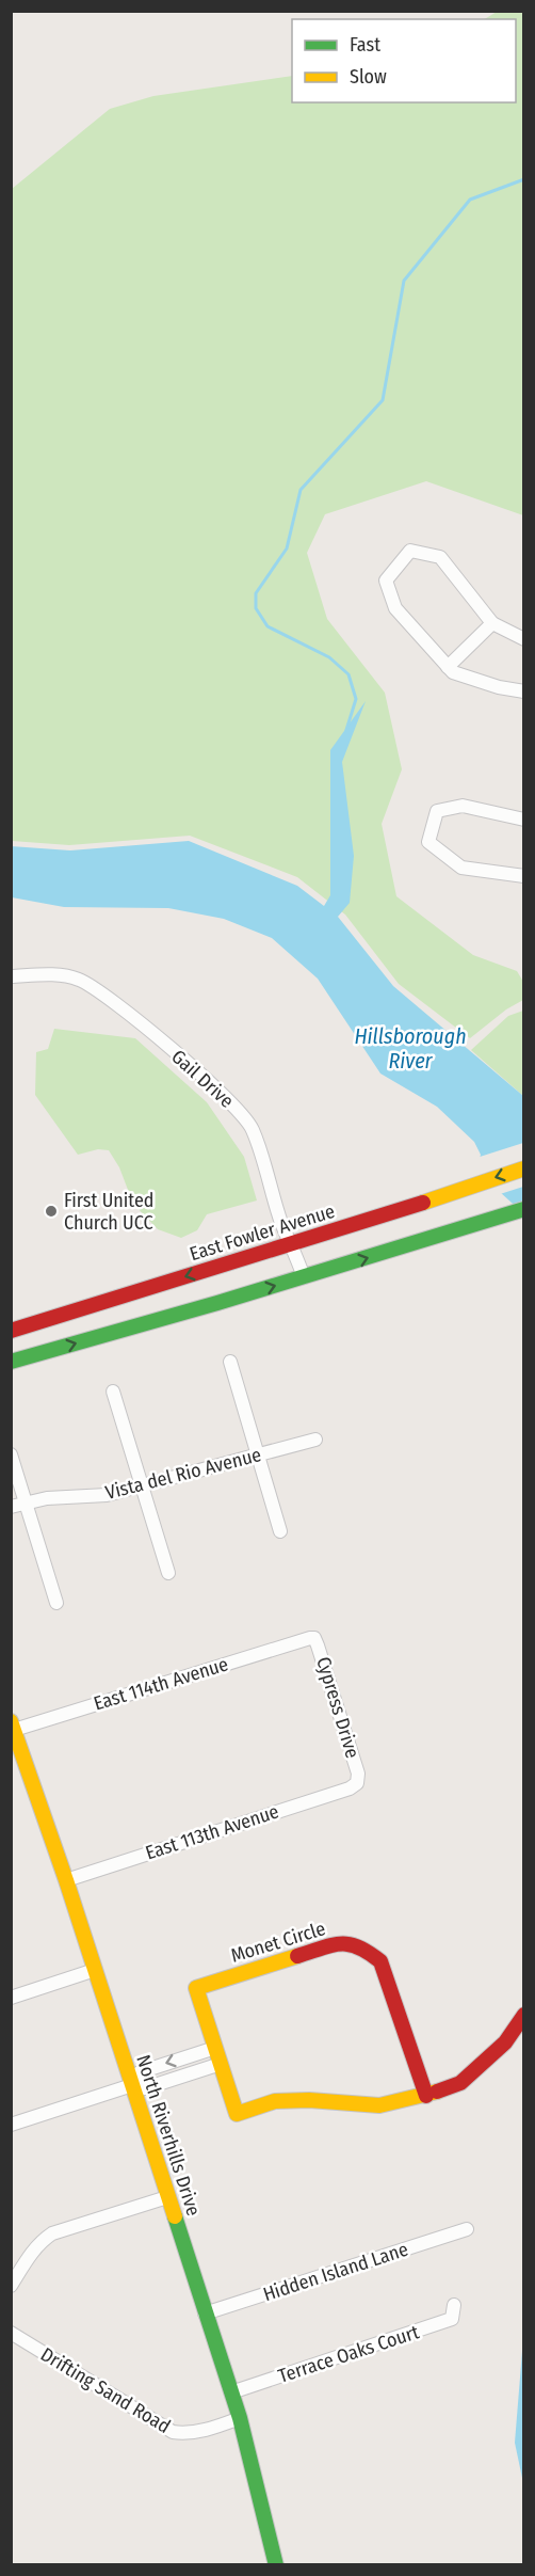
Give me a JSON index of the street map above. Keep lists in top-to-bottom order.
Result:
{
  "streets": {
    "street": [
      "Gail Drive",
      "East Fowler Avenue",
      "Vista del Rio Avenue",
      "East 114th Avenue",
      "Cypress Drive",
      "East 113th Avenue",
      "Monet Circle",
      "North Riverhills Drive",
      "Hidden Island Lane",
      "Terrace Oaks Court",
      "Drifting Sand Road"
    ]
  },
  "crossings": [
    ["Gail Drive", "East Fowler Avenue"],
    ["East 114th Avenue", "Cypress Drive"],
    ["East 114th Avenue", "North Riverhills Drive"],
    ["Cypress Drive", "East 113th Avenue"],
    ["East 113th Avenue", "North Riverhills Drive"],
    ["North Riverhills Drive", "Hidden Island Lane"],
    ["North Riverhills Drive", "Terrace Oaks Court"],
    ["North Riverhills Drive", "Drifting Sand Road"]
  ],
  "water": ["Hillsborough River"],
  "places": ["First United Church UCC"],
  "legend": ["Fast", "Slow"]
}
